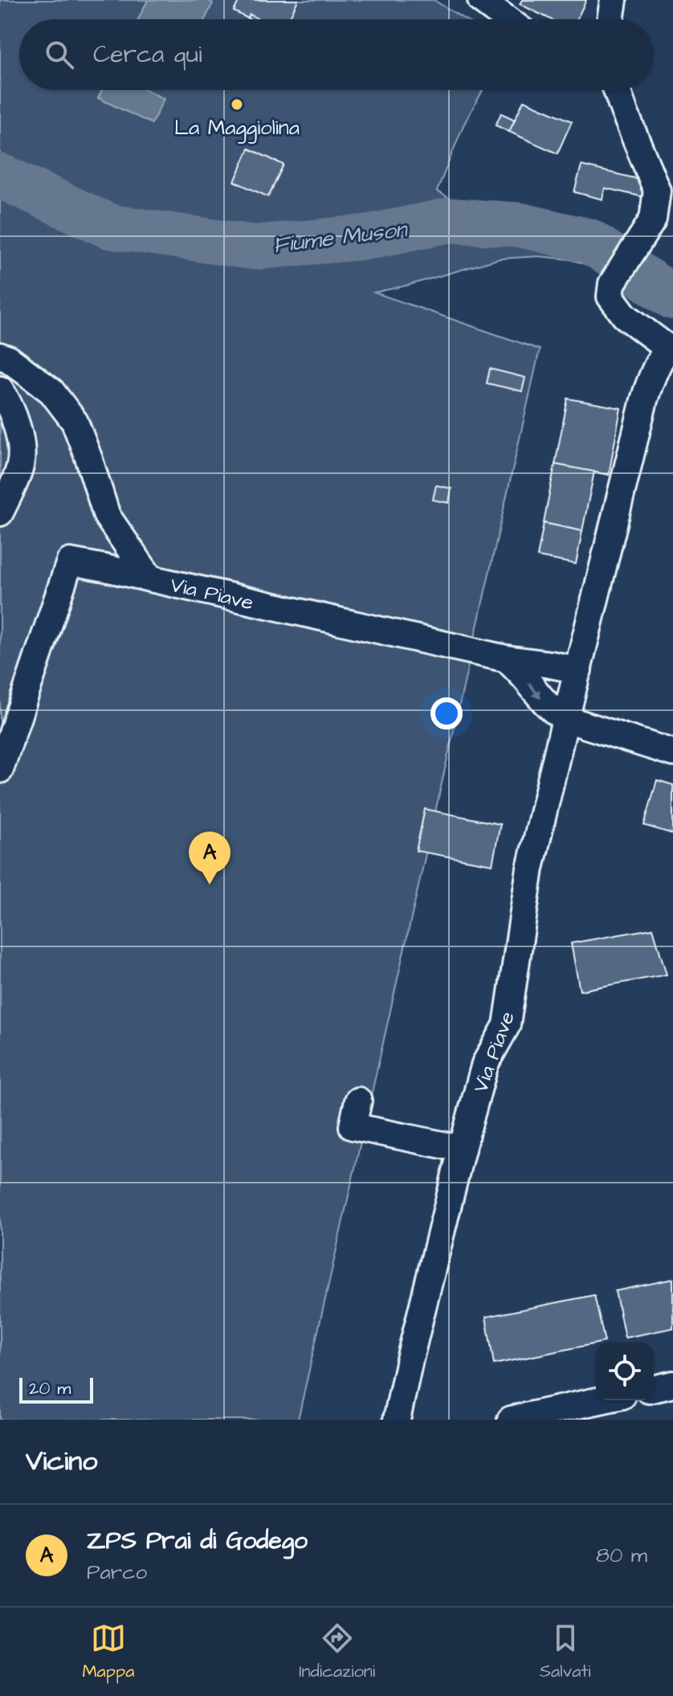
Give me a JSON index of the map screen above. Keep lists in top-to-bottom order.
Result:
{
  "streets": {
    "street": ["Via Piave"]
  },
  "water": ["Fiume Muson"],
  "places": ["La Maggiolina"],
  "scale_bar": "20 m",
  "page": {
    "search": "Cerca qui",
    "pins": "A",
    "scale": "20 m",
    "heading": "Vicino",
    "list": [
      {
        "mark": "A",
        "name": "ZPS Prai di Godego",
        "note": "Parco",
        "value": "80 m"
      }
    ],
    "nav": ["Mappa", "Indicazioni", "Salvati"]
  }
}
